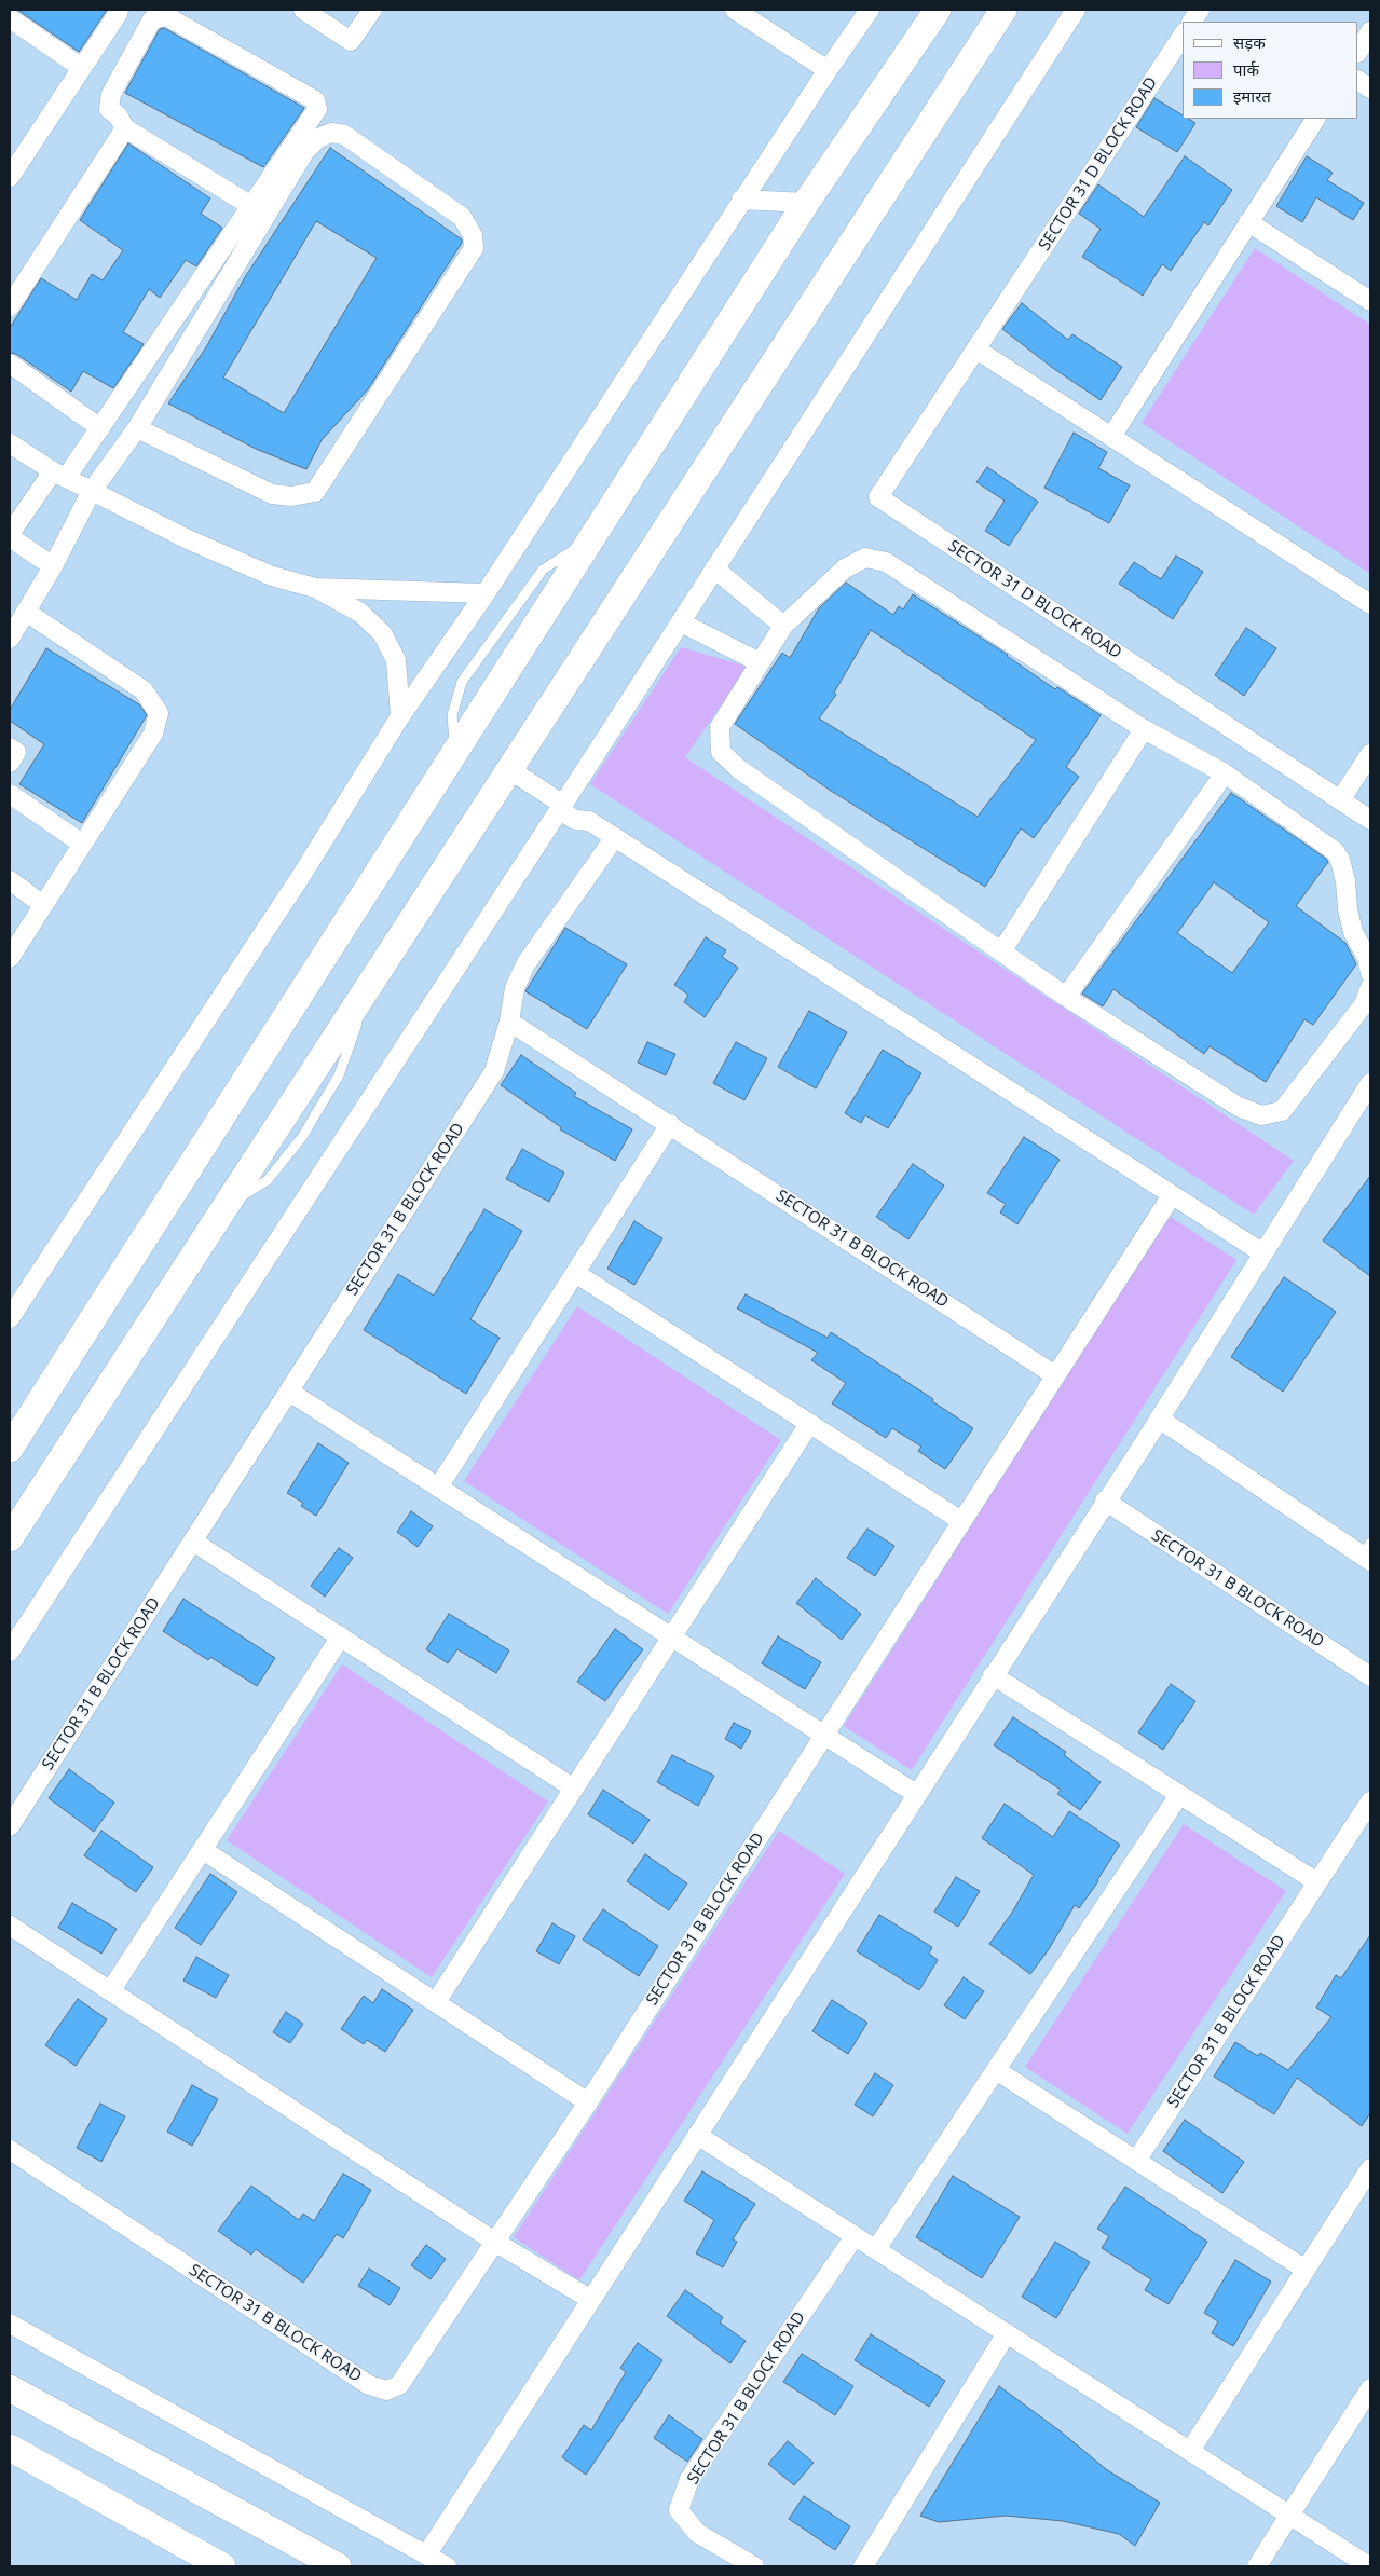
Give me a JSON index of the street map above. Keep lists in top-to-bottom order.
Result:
{
  "streets": {
    "street": ["SECTOR 31 D BLOCK ROAD", "SECTOR 31 B BLOCK ROAD"]
  },
  "legend": ["सड़क", "पार्क", "इमारत"]
}
